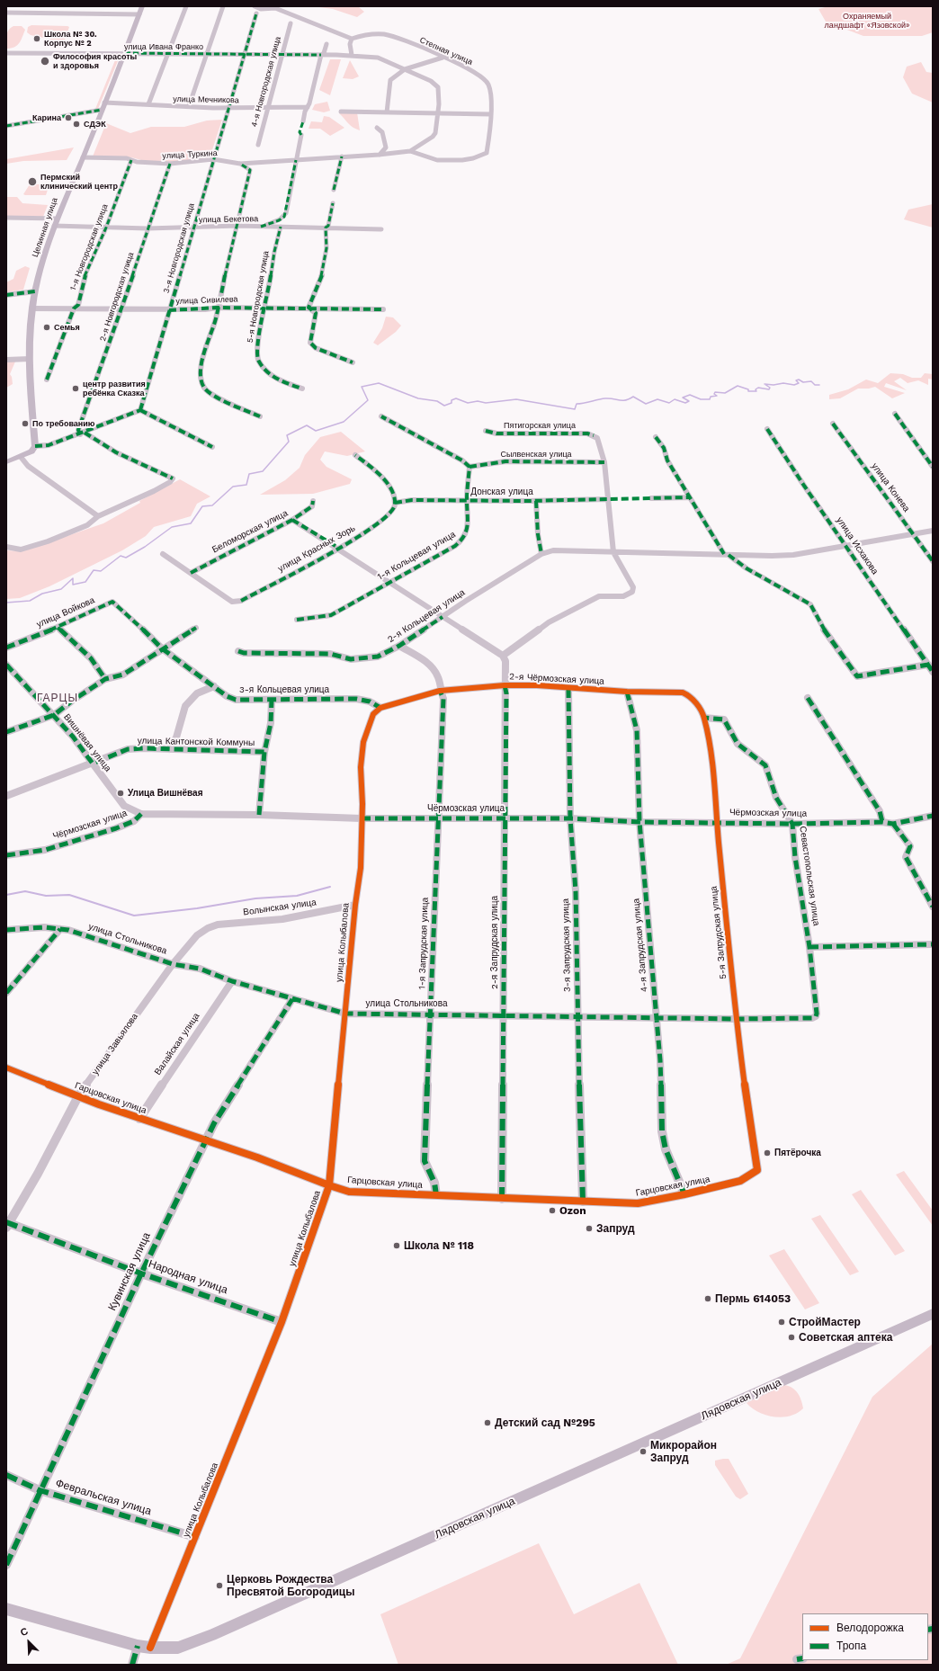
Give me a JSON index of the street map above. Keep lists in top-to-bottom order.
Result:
{
  "streets": {
    "main road": ["Целинная улица", "Лядовская улица"],
    "street": [
      "улица Ивана Франко",
      "Степная улица",
      "4-я Новгородская улица",
      "улица Мечникова",
      "улица Туркина",
      "улица Бекетова",
      "1-я Новгородская улица",
      "3-я Новгородская улица",
      "2-я Новгородская улица",
      "5-я Новгородская улица",
      "улица Сивилева",
      "Пятигорская улица",
      "Сылвенская улица",
      "улица Конева",
      "Донская улица",
      "Беломорская улица",
      "улица Исхакова",
      "улица Красных Зорь",
      "1-я Кольцевая улица",
      "улица Войкова",
      "2-я Кольцевая улица",
      "2-я Чёрмозская улица",
      "3-я Кольцевая улица",
      "улица Кантонской Коммуны",
      "Вишнёвая улица",
      "Чёрмозская улица",
      "Севастопольская улица",
      "Волынская улица",
      "5-я Запрудская улица",
      "улица Стольникова",
      "улица Колыбалова",
      "2-я Запрудская улица",
      "1-я Запрудская улица",
      "3-я Запрудская улица",
      "4-я Запрудская улица",
      "улица Завьялова",
      "Валайская улица",
      "Гарцовская улица",
      "Кувинская улица",
      "Народная улица",
      "Февральская улица"
    ]
  },
  "crossings": [
    ["улица Ивана Франко", "4-я Новгородская улица"],
    ["улица Ивана Франко", "Целинная улица"],
    ["улица Ивана Франко", "3-я Новгородская улица"],
    ["Степная улица", "улица Туркина"],
    ["4-я Новгородская улица", "улица Мечникова"],
    ["улица Мечникова", "Целинная улица"],
    ["улица Мечникова", "3-я Новгородская улица"],
    ["улица Туркина", "Целинная улица"],
    ["улица Туркина", "1-я Новгородская улица"],
    ["улица Туркина", "3-я Новгородская улица"],
    ["улица Туркина", "2-я Новгородская улица"],
    ["улица Бекетова", "Целинная улица"],
    ["улица Бекетова", "1-я Новгородская улица"],
    ["улица Бекетова", "3-я Новгородская улица"],
    ["улица Бекетова", "2-я Новгородская улица"],
    ["улица Бекетова", "5-я Новгородская улица"],
    ["Целинная улица", "улица Сивилева"],
    ["1-я Новгородская улица", "улица Сивилева"],
    ["3-я Новгородская улица", "улица Сивилева"],
    ["2-я Новгородская улица", "улица Сивилева"],
    ["5-я Новгородская улица", "улица Сивилева"],
    ["Пятигорская улица", "Сылвенская улица"],
    ["Сылвенская улица", "1-я Кольцевая улица"],
    ["улица Конева", "2-я Кольцевая улица"],
    ["Донская улица", "улица Красных Зорь"],
    ["Донская улица", "1-я Кольцевая улица"],
    ["Беломорская улица", "улица Красных Зорь"],
    ["улица Исхакова", "2-я Кольцевая улица"],
    ["улица Войкова", "3-я Кольцевая улица"],
    ["2-я Кольцевая улица", "1-я Запрудская улица"],
    ["2-я Чёрмозская улица", "3-я Кольцевая улица"],
    ["2-я Чёрмозская улица", "5-я Запрудская улица"],
    ["2-я Чёрмозская улица", "улица Колыбалова"],
    ["2-я Чёрмозская улица", "2-я Запрудская улица"],
    ["2-я Чёрмозская улица", "1-я Запрудская улица"],
    ["2-я Чёрмозская улица", "3-я Запрудская улица"],
    ["2-я Чёрмозская улица", "4-я Запрудская улица"],
    ["3-я Кольцевая улица", "улица Колыбалова"],
    ["улица Кантонской Коммуны", "Вишнёвая улица"],
    ["Вишнёвая улица", "Чёрмозская улица"],
    ["Чёрмозская улица", "Севастопольская улица"],
    ["Чёрмозская улица", "5-я Запрудская улица"],
    ["Чёрмозская улица", "улица Колыбалова"],
    ["Чёрмозская улица", "2-я Запрудская улица"],
    ["Чёрмозская улица", "1-я Запрудская улица"],
    ["Чёрмозская улица", "3-я Запрудская улица"],
    ["Чёрмозская улица", "4-я Запрудская улица"],
    ["Севастопольская улица", "5-я Запрудская улица"],
    ["Севастопольская улица", "улица Стольникова"],
    ["Волынская улица", "улица Колыбалова"],
    ["Волынская улица", "улица Завьялова"],
    ["5-я Запрудская улица", "улица Стольникова"],
    ["5-я Запрудская улица", "Гарцовская улица"],
    ["улица Стольникова", "улица Колыбалова"],
    ["улица Стольникова", "2-я Запрудская улица"],
    ["улица Стольникова", "1-я Запрудская улица"],
    ["улица Стольникова", "3-я Запрудская улица"],
    ["улица Стольникова", "4-я Запрудская улица"],
    ["улица Стольникова", "улица Завьялова"],
    ["улица Стольникова", "Валайская улица"],
    ["улица Стольникова", "Кувинская улица"],
    ["улица Колыбалова", "Гарцовская улица"],
    ["улица Колыбалова", "Народная улица"],
    ["улица Колыбалова", "Лядовская улица"],
    ["улица Колыбалова", "Февральская улица"],
    ["2-я Запрудская улица", "Гарцовская улица"],
    ["1-я Запрудская улица", "Гарцовская улица"],
    ["3-я Запрудская улица", "Гарцовская улица"],
    ["4-я Запрудская улица", "Гарцовская улица"],
    ["улица Завьялова", "Гарцовская улица"],
    ["улица Завьялова", "Народная улица"],
    ["Валайская улица", "Гарцовская улица"],
    ["Гарцовская улица", "Кувинская улица"],
    ["Кувинская улица", "Народная улица"],
    ["Кувинская улица", "Февральская улица"]
  ],
  "districts": ["ГАРЦЫ"],
  "parks": ["Охраняемый ландшафт «Язовской»"],
  "places": [
    "Школа № 30. Корпус № 2",
    "Философия красоты и здоровья",
    "Карина",
    "СДЭК",
    "Пермский клинический центр",
    "Семья",
    "центр развития ребёнка Сказка",
    "По требованию",
    "Улица Вишнёвая",
    "Пятёрочка",
    "Ozon",
    "Запруд",
    "Школа № 118",
    "Пермь 614053",
    "СтройМастер",
    "Советская аптека",
    "Детский сад №295",
    "Микрорайон Запруд",
    "Церковь Рождества Пресвятой Богородицы"
  ],
  "legend": ["Велодорожка", "Тропа"],
  "north": "top left"
}
